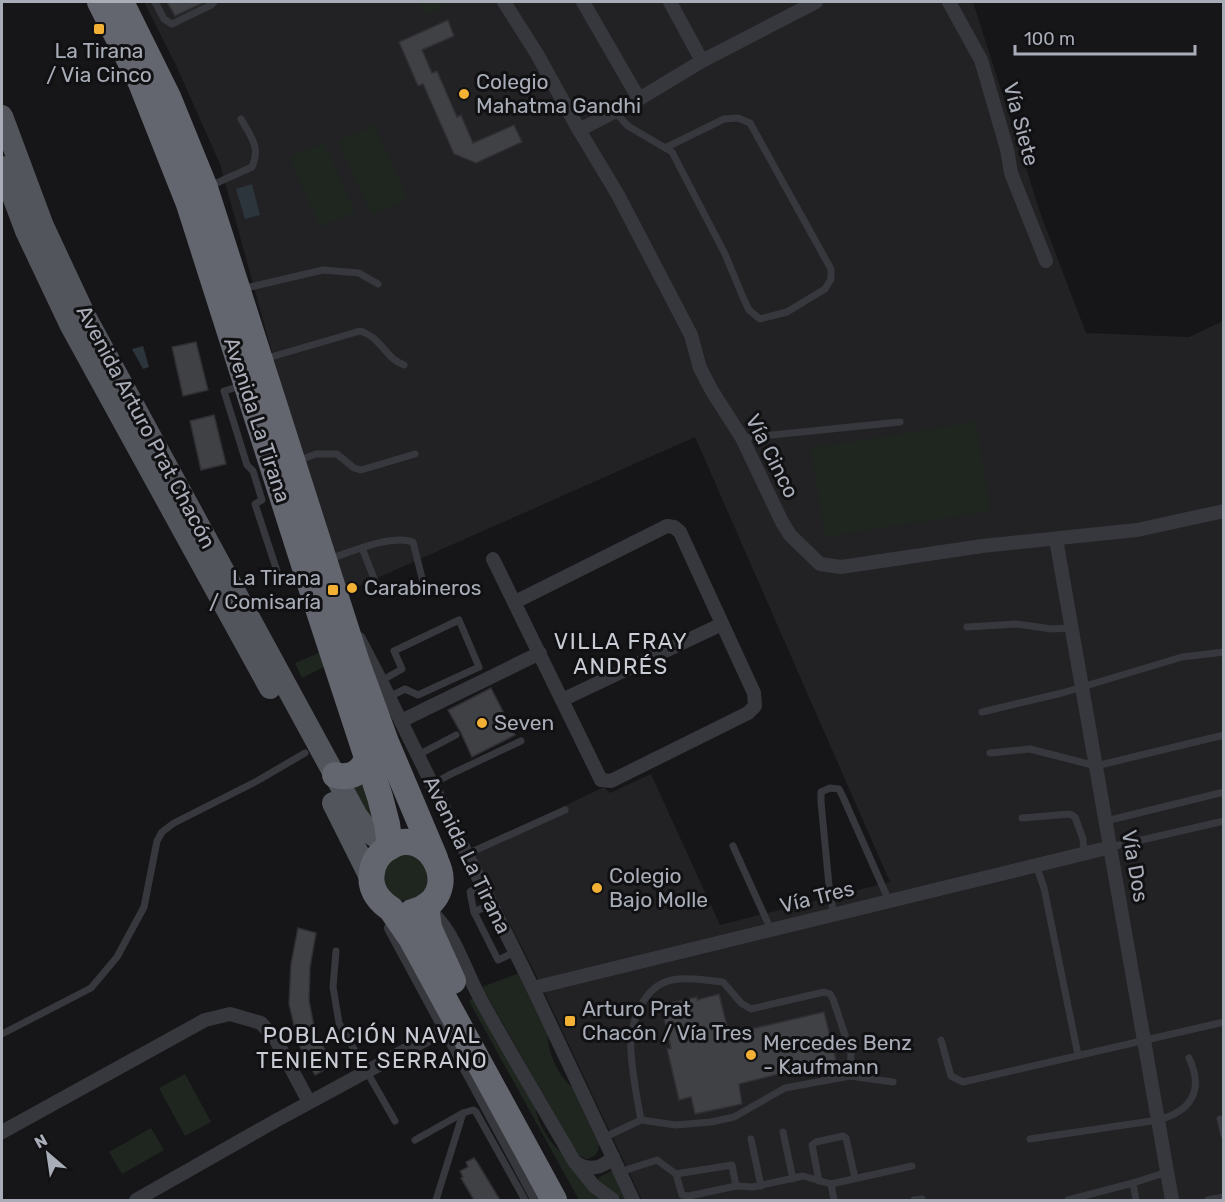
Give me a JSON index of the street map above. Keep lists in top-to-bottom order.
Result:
{
  "streets": {
    "highway": ["Avenida La Tirana", "Avenida Arturo Prat Chacón"],
    "street": [
      "Vía Siete",
      "Vía Cinco",
      "Vía Dos",
      "Vía Tres"
    ]
  },
  "crossings": [
    ["Avenida La Tirana", "Avenida Arturo Prat Chacón"],
    ["Avenida La Tirana", "Vía Tres"],
    ["Vía Cinco", "Vía Dos"],
    ["Vía Dos", "Vía Tres"]
  ],
  "districts": ["VILLA FRAY ANDRÉS", "POBLACIÓN NAVAL TENIENTE SERRANO"],
  "places": {
    "transit": ["La Tirana / Via Cinco", "La Tirana / Comisaría", "Arturo Prat Chacón / Vía Tres"],
    "other": [
      "Colegio Mahatma Gandhi",
      "Carabineros",
      "Seven",
      "Colegio Bajo Molle",
      "Mercedes Benz - Kaufmann"
    ]
  },
  "scale_bar": "100 m",
  "north": "top left"
}
